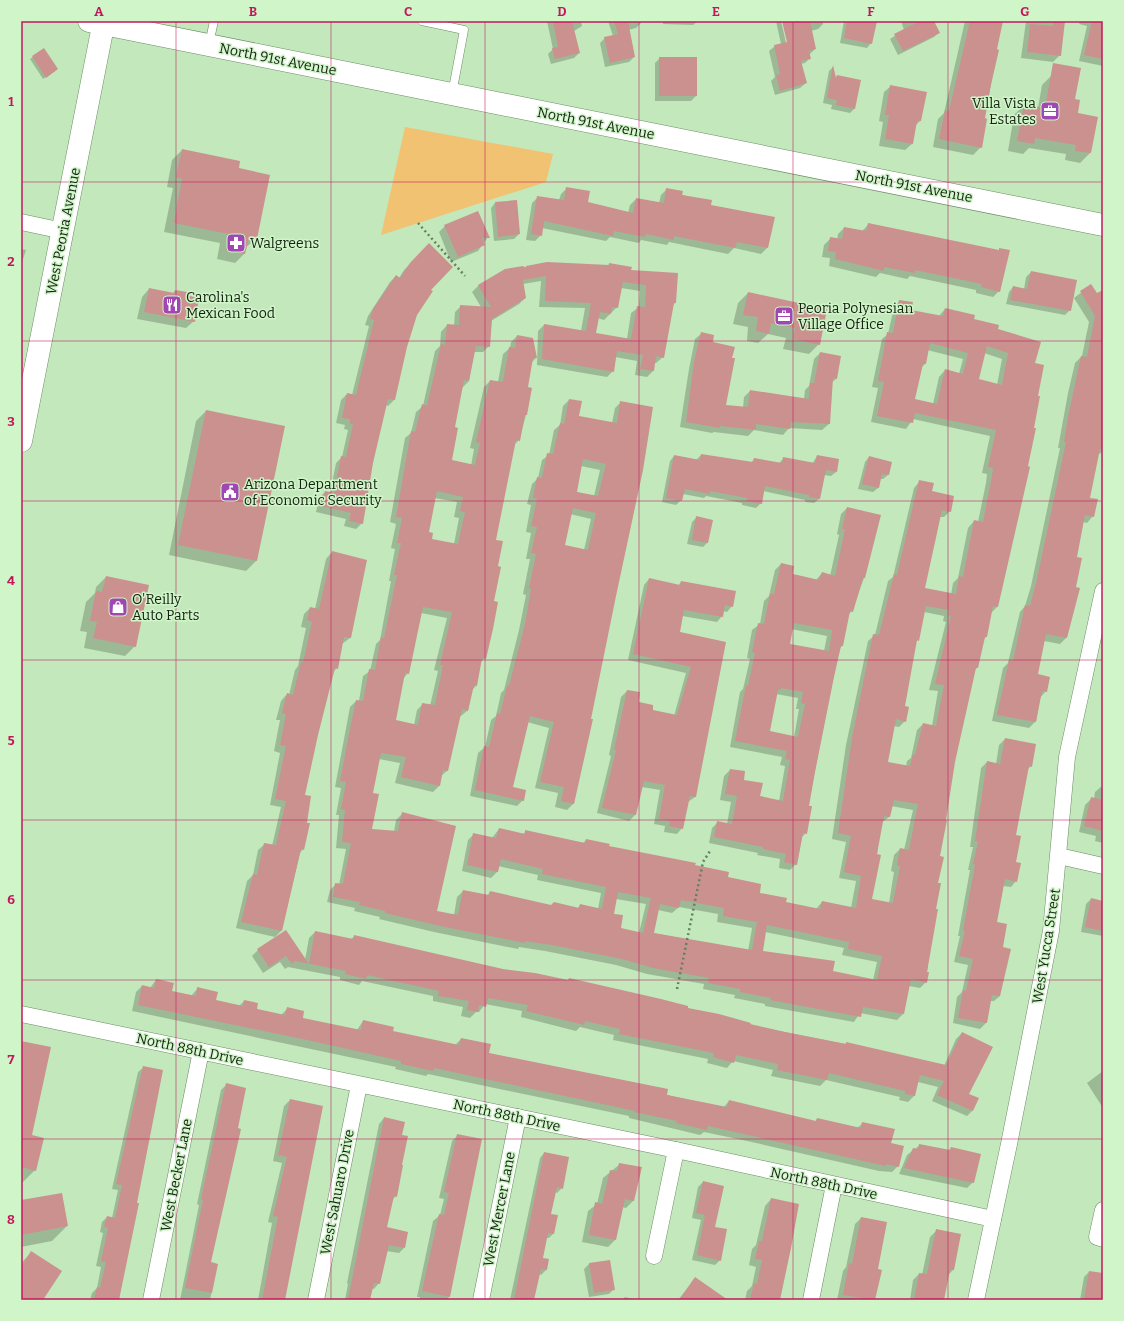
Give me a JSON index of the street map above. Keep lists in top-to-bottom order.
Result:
{
  "streets": {
    "main road": ["North 91st Avenue", "West Peoria Avenue"],
    "street": [
      "West Yucca Street",
      "North 88th Drive",
      "West Becker Lane",
      "West Sahuaro Drive",
      "West Mercer Lane"
    ]
  },
  "crossings": [
    ["North 91st Avenue", "West Peoria Avenue"],
    ["West Yucca Street", "North 88th Drive"],
    ["North 88th Drive", "West Becker Lane"],
    ["North 88th Drive", "West Sahuaro Drive"],
    ["North 88th Drive", "West Mercer Lane"]
  ],
  "places": {
    "office": ["Villa Vista Estates", "Peoria Polynesian Village Office"],
    "pharmacy": ["Walgreens"],
    "restaurant": ["Carolina's Mexican Food"],
    "public building": ["Arizona Department of Economic Security"],
    "shop": ["O'Reilly Auto Parts"]
  },
  "grid": {
    "columns": [
      "A",
      "B",
      "C",
      "D",
      "E",
      "F",
      "G"
    ],
    "rows": [
      "1",
      "2",
      "3",
      "4",
      "5",
      "6",
      "7",
      "8"
    ]
  }
}
